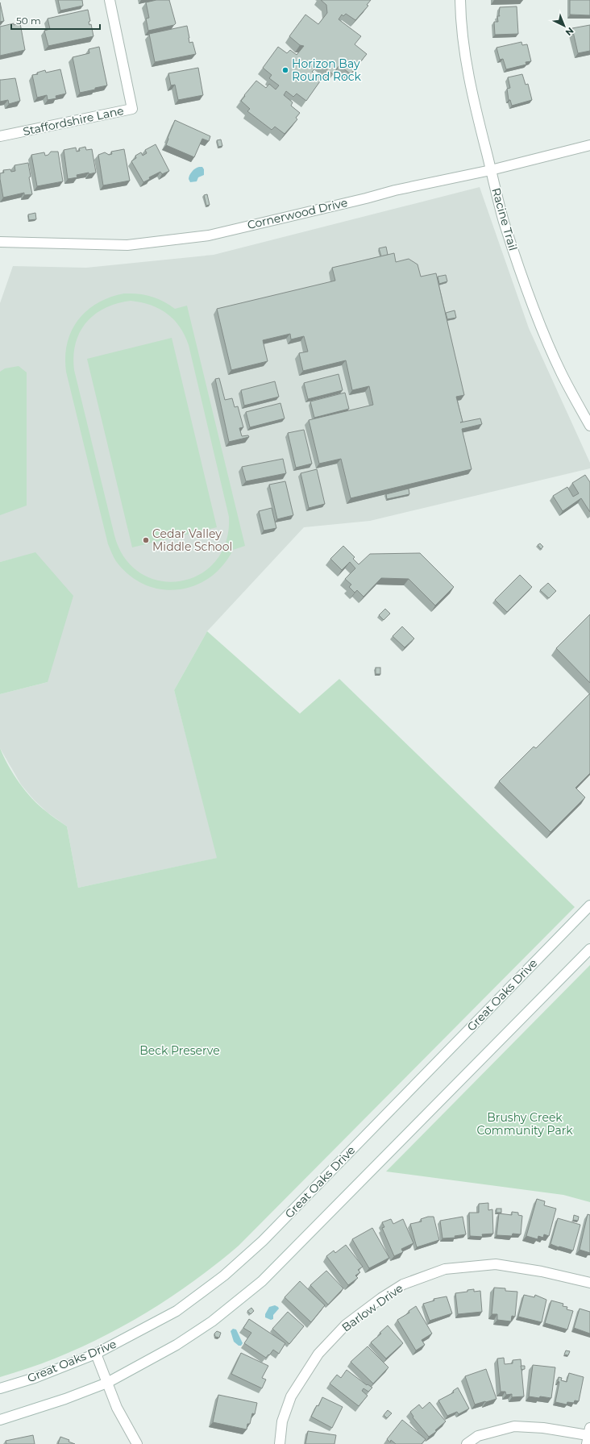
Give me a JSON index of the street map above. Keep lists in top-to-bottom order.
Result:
{
  "streets": {
    "street": [
      "Staffordshire Lane",
      "Cornerwood Drive",
      "Racine Trail",
      "Great Oaks Drive",
      "Barlow Drive"
    ]
  },
  "crossings": [
    ["Cornerwood Drive", "Racine Trail"]
  ],
  "parks": ["Beck Preserve", "Brushy Creek Community Park"],
  "places": ["Horizon Bay Round Rock", "Cedar Valley Middle School"],
  "scale_bar": "50 m",
  "north": "bottom right"
}
